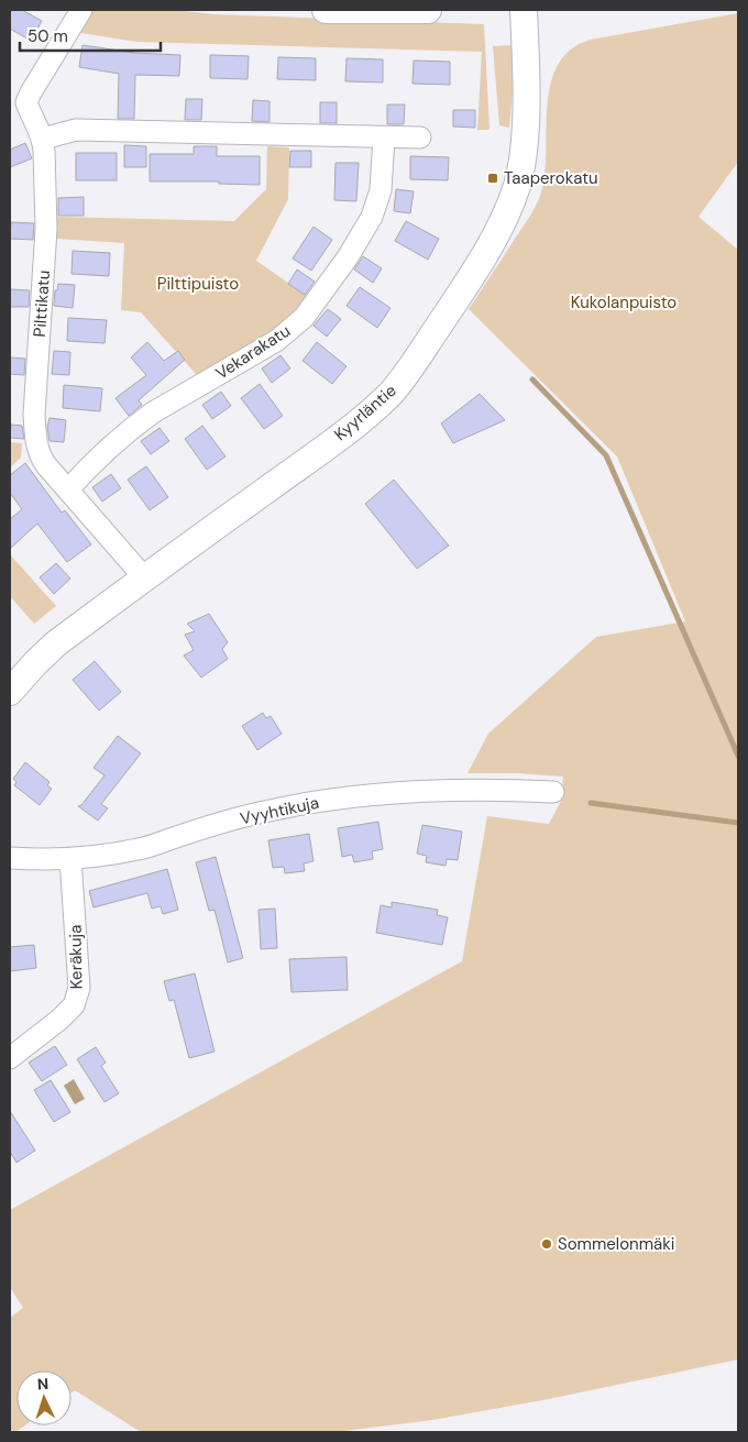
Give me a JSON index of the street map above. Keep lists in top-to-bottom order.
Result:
{
  "streets": {
    "street": [
      "Pilttikatu",
      "Vekarakatu",
      "Kyyrläntie",
      "Vyyhtikuja",
      "Keräkuja"
    ]
  },
  "crossings": [
    ["Pilttikatu", "Vekarakatu"],
    ["Pilttikatu", "Kyyrläntie"],
    ["Vyyhtikuja", "Keräkuja"]
  ],
  "parks": ["Pilttipuisto", "Kukolanpuisto"],
  "places": {
    "transit": ["Taaperokatu"],
    "other": ["Sommelonmäki"]
  },
  "scale_bar": "50 m",
  "north": "top"
}
